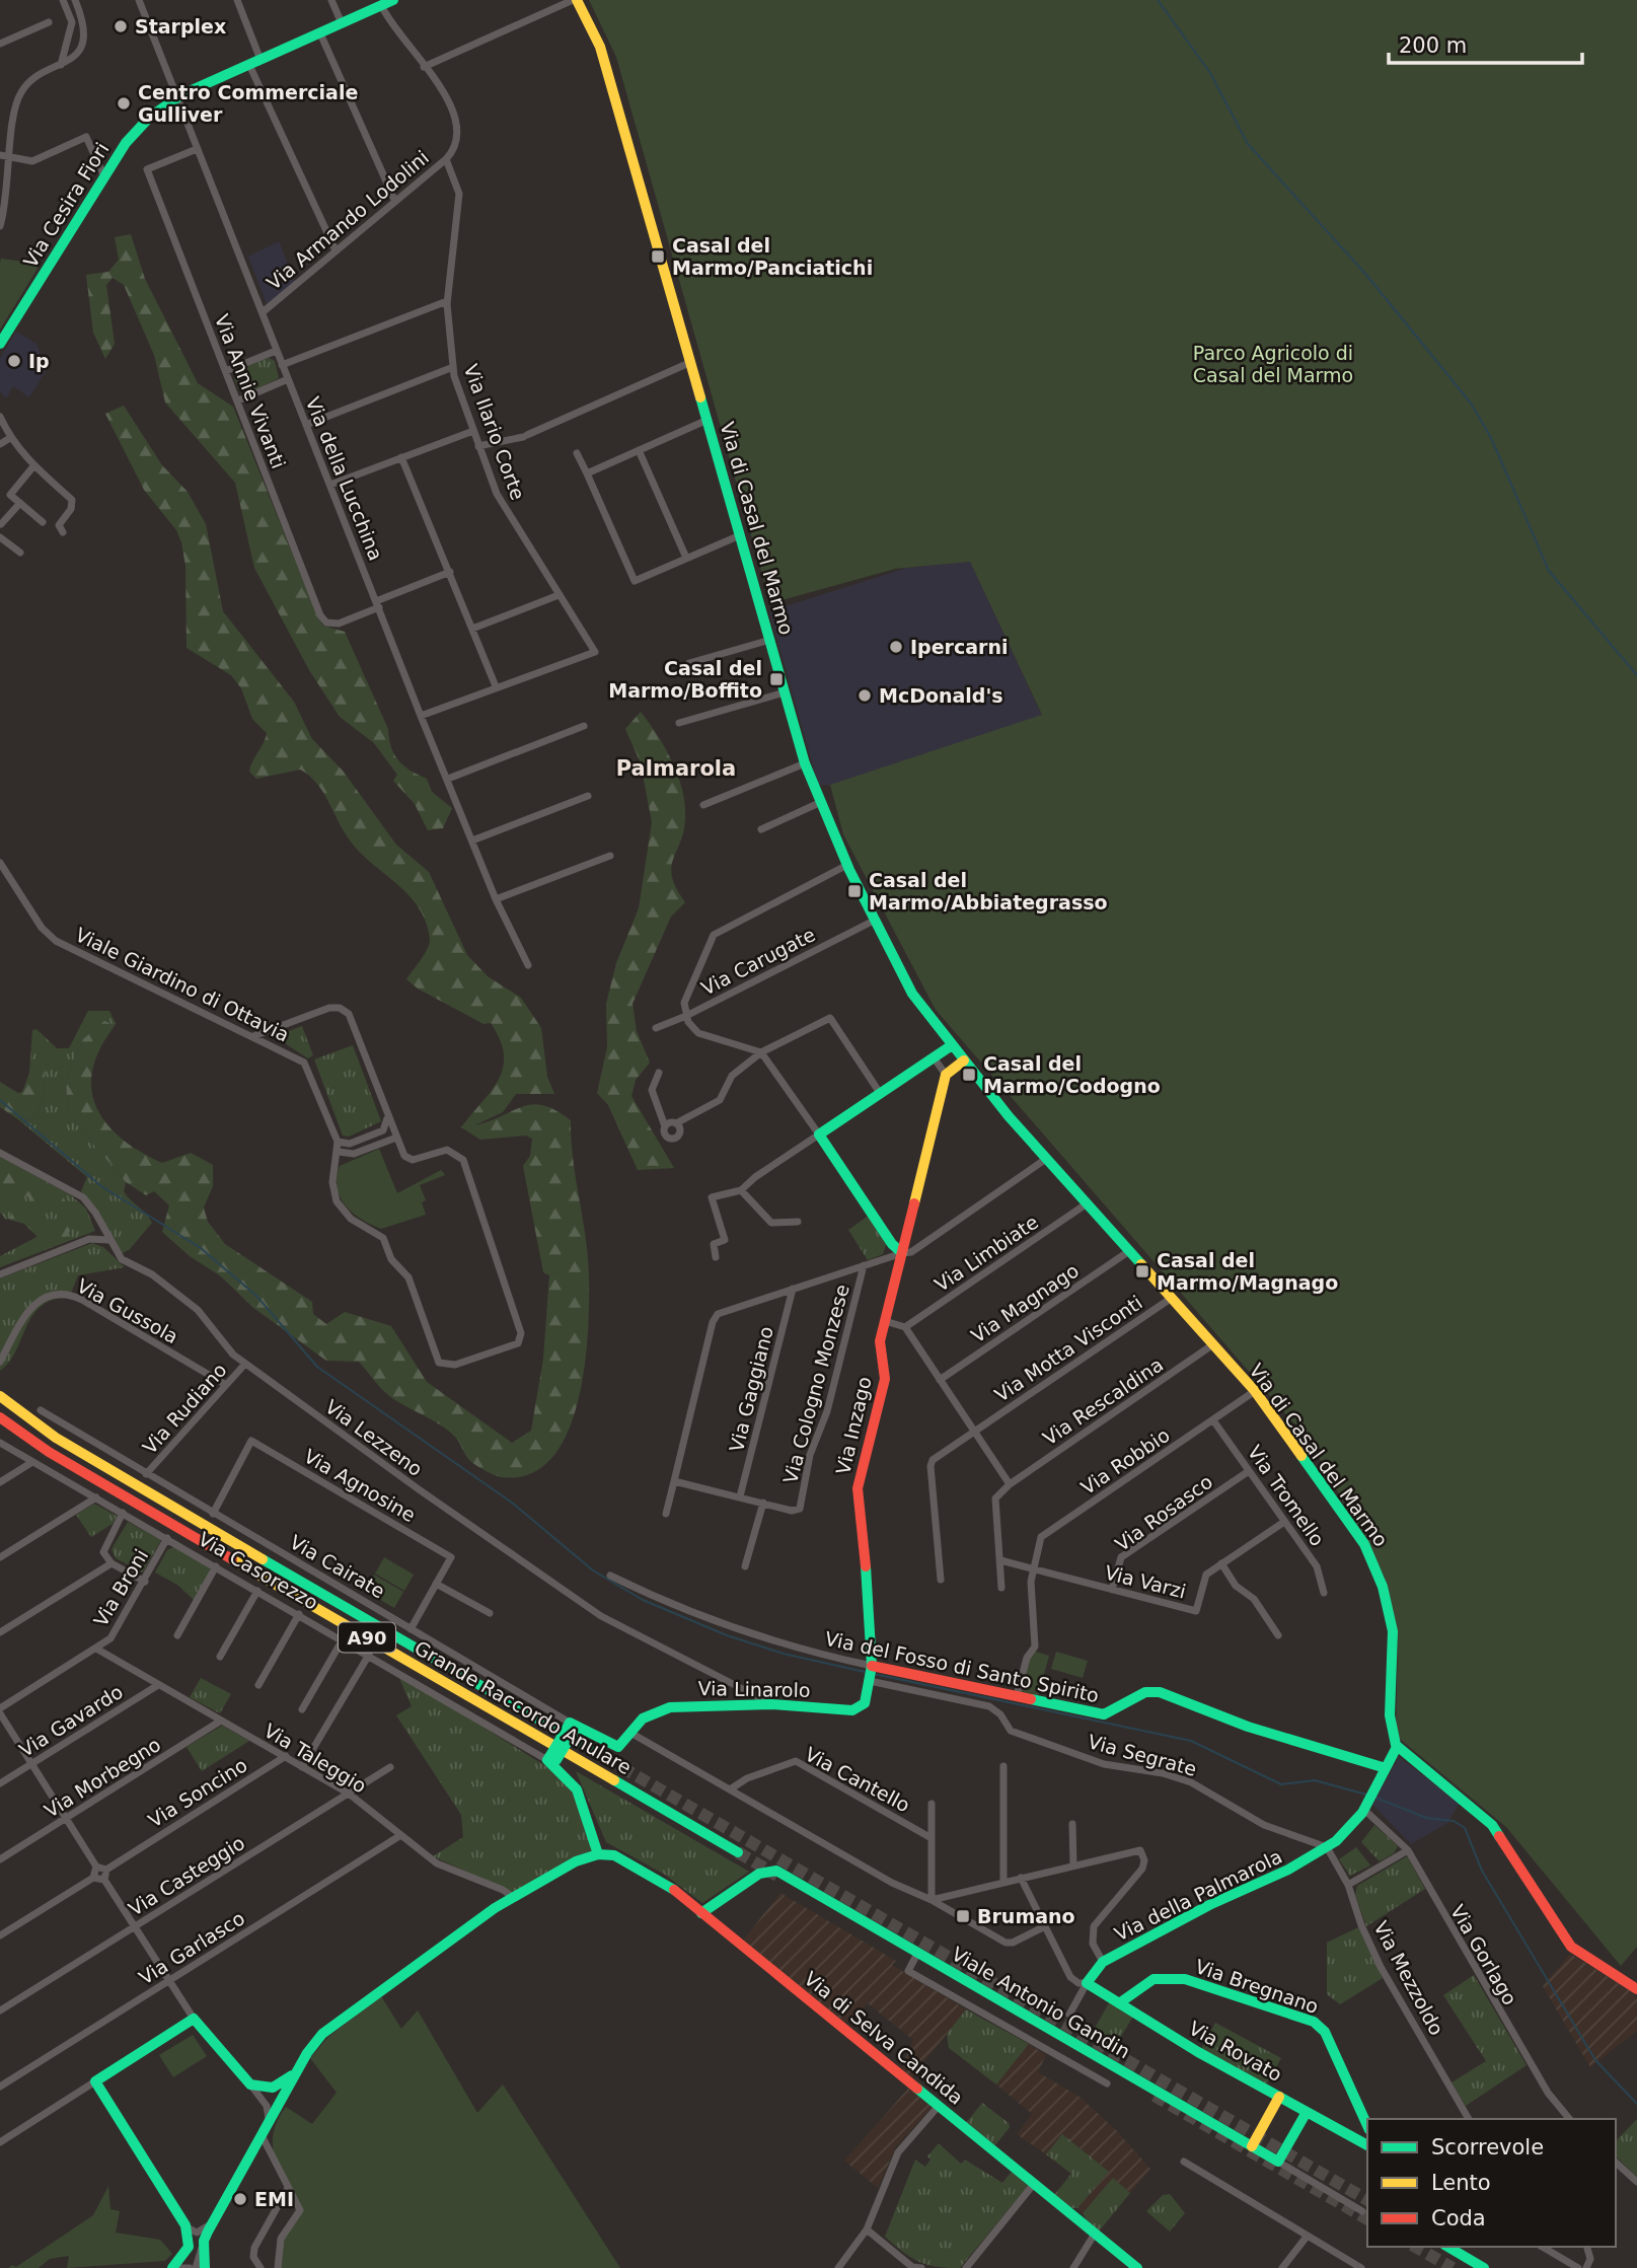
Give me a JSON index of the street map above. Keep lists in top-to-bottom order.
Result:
{
  "streets": {
    "main road": [
      "Via Cesira Fiori",
      "Via di Casal del Marmo",
      "Via Inzago",
      "Via Cairate",
      "Via Casorezzo",
      "A90",
      "Via del Fosso di Santo Spirito",
      "Via Linarolo",
      "Grande Raccordo Anulare",
      "Via della Palmarola",
      "Via Bregnano",
      "Viale Antonio Gandin",
      "Via di Selva Candida",
      "Via Rovato"
    ],
    "street": [
      "Via Armando Lodolini",
      "Via Annie Vivanti",
      "Via Ilario Corte",
      "Via della Lucchina",
      "Via Carugate",
      "Viale Giardino di Ottavia",
      "Via Limbiate",
      "Via Magnago",
      "Via Gussola",
      "Via Motta Visconti",
      "Via Cologno Monzese",
      "Via Gaggiano",
      "Via Rescaldina",
      "Via Rudiano",
      "Via Lezzeno",
      "Via Robbio",
      "Via Agnosine",
      "Via Tromello",
      "Via Rosasco",
      "Via Varzi",
      "Via Broni",
      "Via Gavardo",
      "Via Segrate",
      "Via Taleggio",
      "Via Morbegno",
      "Via Cantello",
      "Via Soncino",
      "Via Casteggio",
      "Via Garlasco",
      "Via Gorlago",
      "Via Mezzoldo"
    ]
  },
  "crossings": [
    ["Via Cesira Fiori", "Via Armando Lodolini"],
    ["Via Cesira Fiori", "Via della Lucchina"],
    ["Via Armando Lodolini", "Via Ilario Corte"],
    ["Via Armando Lodolini", "Via della Lucchina"],
    ["Via Annie Vivanti", "Via della Lucchina"],
    ["Via di Casal del Marmo", "Via Carugate"],
    ["Via di Casal del Marmo", "Via Limbiate"],
    ["Via di Casal del Marmo", "Via Magnago"],
    ["Via di Casal del Marmo", "Via Motta Visconti"],
    ["Via di Casal del Marmo", "Via Cologno Monzese"],
    ["Via di Casal del Marmo", "Via Rescaldina"],
    ["Via di Casal del Marmo", "Via Robbio"],
    ["Via di Casal del Marmo", "Via della Palmarola"],
    ["Via Gussola", "Via Rudiano"],
    ["Via Cologno Monzese", "Via Gaggiano"],
    ["Via Cologno Monzese", "Via Inzago"],
    ["Via Rudiano", "Via Lezzeno"],
    ["Via Rudiano", "Via Cairate"],
    ["Via Inzago", "Via del Fosso di Santo Spirito"],
    ["Via Inzago", "Via Linarolo"],
    ["Via Lezzeno", "Via Linarolo"],
    ["Via Robbio", "Via Tromello"],
    ["Via Robbio", "Via Varzi"],
    ["Via Agnosine", "Via Cairate"],
    ["Via Tromello", "Via Rosasco"],
    ["Via Tromello", "Via Varzi"],
    ["Via Rosasco", "Via Varzi"],
    ["Via Cairate", "Via Linarolo"],
    ["Via Casorezzo", "Via Broni"],
    ["Via Casorezzo", "Via di Selva Candida"],
    ["Via Broni", "Via Taleggio"],
    ["Via del Fosso di Santo Spirito", "Via Linarolo"],
    ["Via del Fosso di Santo Spirito", "Via della Palmarola"],
    ["Via Linarolo", "Via Segrate"],
    ["Via Gavardo", "Via Taleggio"],
    ["Via Segrate", "Via della Palmarola"],
    ["Via Segrate", "Via Mezzoldo"],
    ["Via Taleggio", "Via Morbegno"],
    ["Via Taleggio", "Via Soncino"],
    ["Via Taleggio", "Via Casteggio"],
    ["Via Taleggio", "Via Garlasco"],
    ["Via della Palmarola", "Via Gorlago"],
    ["Via della Palmarola", "Via Mezzoldo"],
    ["Via Bregnano", "Via Rovato"],
    ["Viale Antonio Gandin", "Via di Selva Candida"]
  ],
  "districts": ["Palmarola"],
  "parks": ["Parco Agricolo di Casal del Marmo"],
  "places": {
    "other": [
      "Starplex",
      "Centro Commerciale Gulliver",
      "Ip",
      "Ipercarni",
      "McDonald's",
      "EMI"
    ],
    "transit": [
      "Casal del Marmo/Panciatichi",
      "Casal del Marmo/Boffito",
      "Casal del Marmo/Abbiategrasso",
      "Casal del Marmo/Codogno",
      "Casal del Marmo/Magnago",
      "Brumano"
    ]
  },
  "legend": ["Scorrevole", "Lento", "Coda"],
  "scale_bar": "200 m"
}
